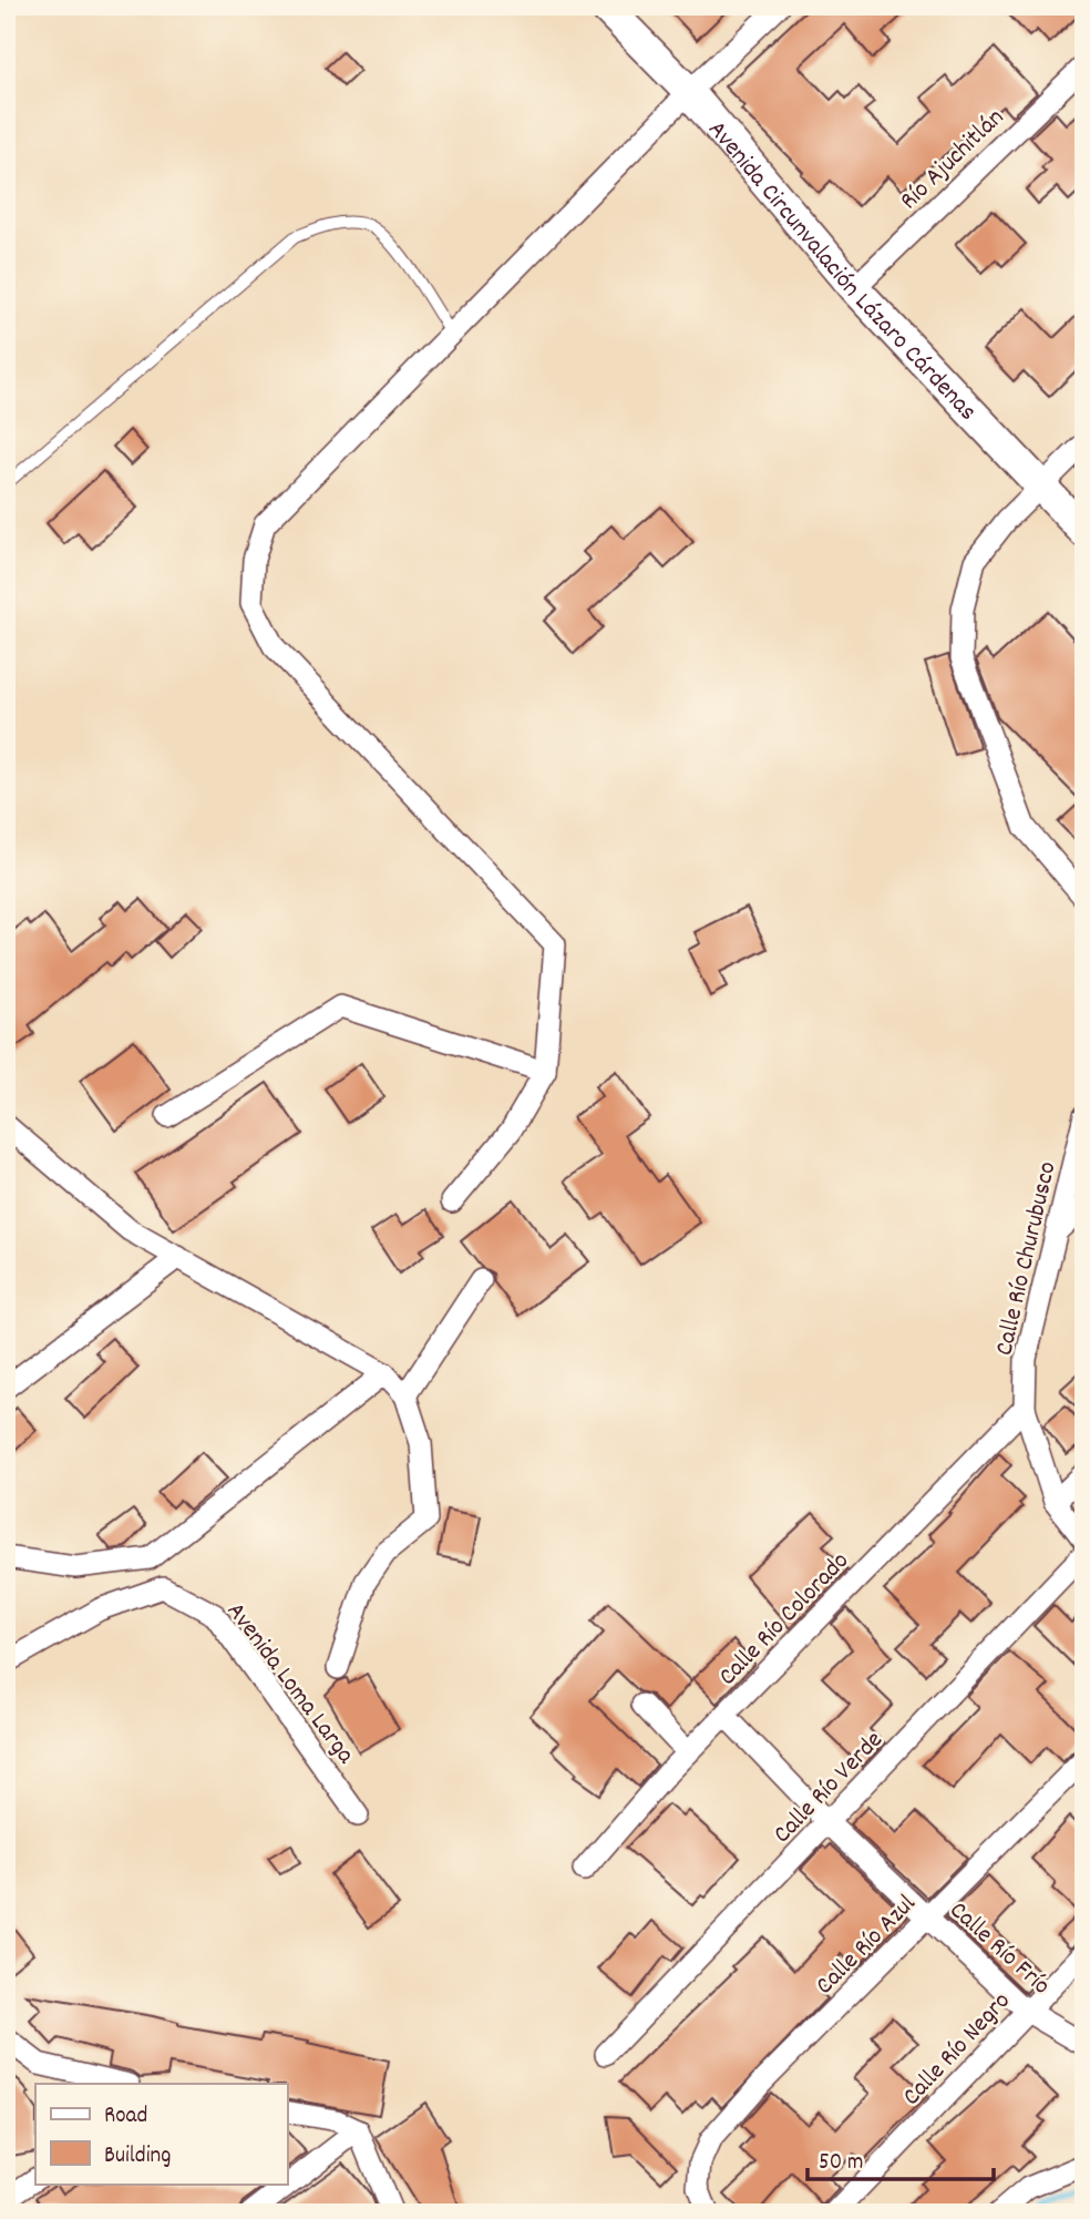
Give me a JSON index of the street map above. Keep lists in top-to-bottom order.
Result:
{
  "streets": {
    "street": [
      "Río Ajuchitlán",
      "Avenida Circunvalación Lázaro Cárdenas",
      "Calle Río Churubusco",
      "Calle Río Colorado",
      "Avenida Loma Larga",
      "Calle Río Verde",
      "Calle Río Azul",
      "Calle Río Frío",
      "Calle Río Negro"
    ]
  },
  "crossings": [
    ["Río Ajuchitlán", "Avenida Circunvalación Lázaro Cárdenas"],
    ["Calle Río Churubusco", "Calle Río Colorado"],
    ["Calle Río Colorado", "Calle Río Frío"],
    ["Calle Río Verde", "Calle Río Frío"],
    ["Calle Río Azul", "Calle Río Frío"],
    ["Calle Río Frío", "Calle Río Negro"]
  ],
  "legend": ["Road", "Building"],
  "scale_bar": "50 m"
}
